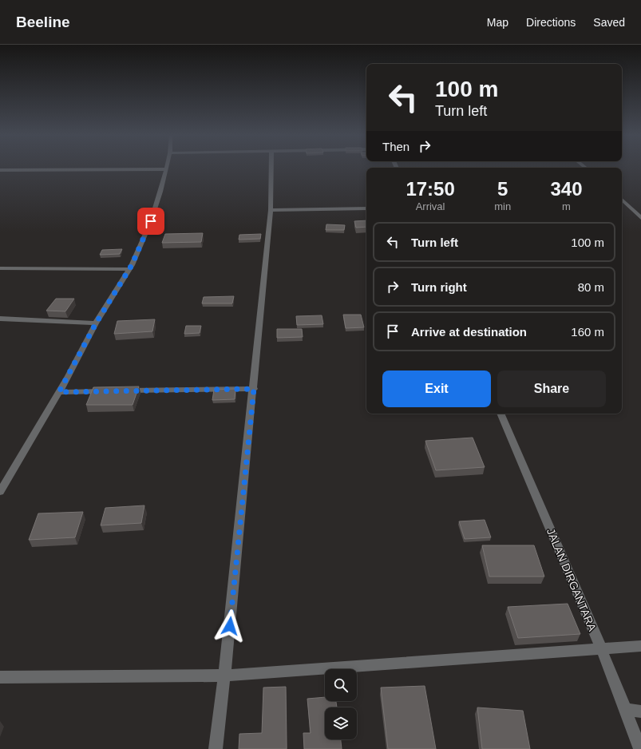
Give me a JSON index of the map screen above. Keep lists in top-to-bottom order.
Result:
{
  "streets": {
    "street": ["JALAN DIRGANTARA"]
  },
  "page": {
    "header": "Beeline",
    "nav": ["Map", "Directions", "Saved"],
    "turn": ["100 m", "Turn left"],
    "then": "Then",
    "eta": [
      "17:50",
      "Arrival",
      "5",
      "min",
      "340",
      "m"
    ],
    "list": [
      {
        "name": "Turn left",
        "value": "100 m"
      },
      {
        "name": "Turn right",
        "value": "80 m"
      },
      {
        "name": "Arrive at destination",
        "value": "160 m"
      }
    ],
    "buttons": ["Exit", "Share"]
  }
}
